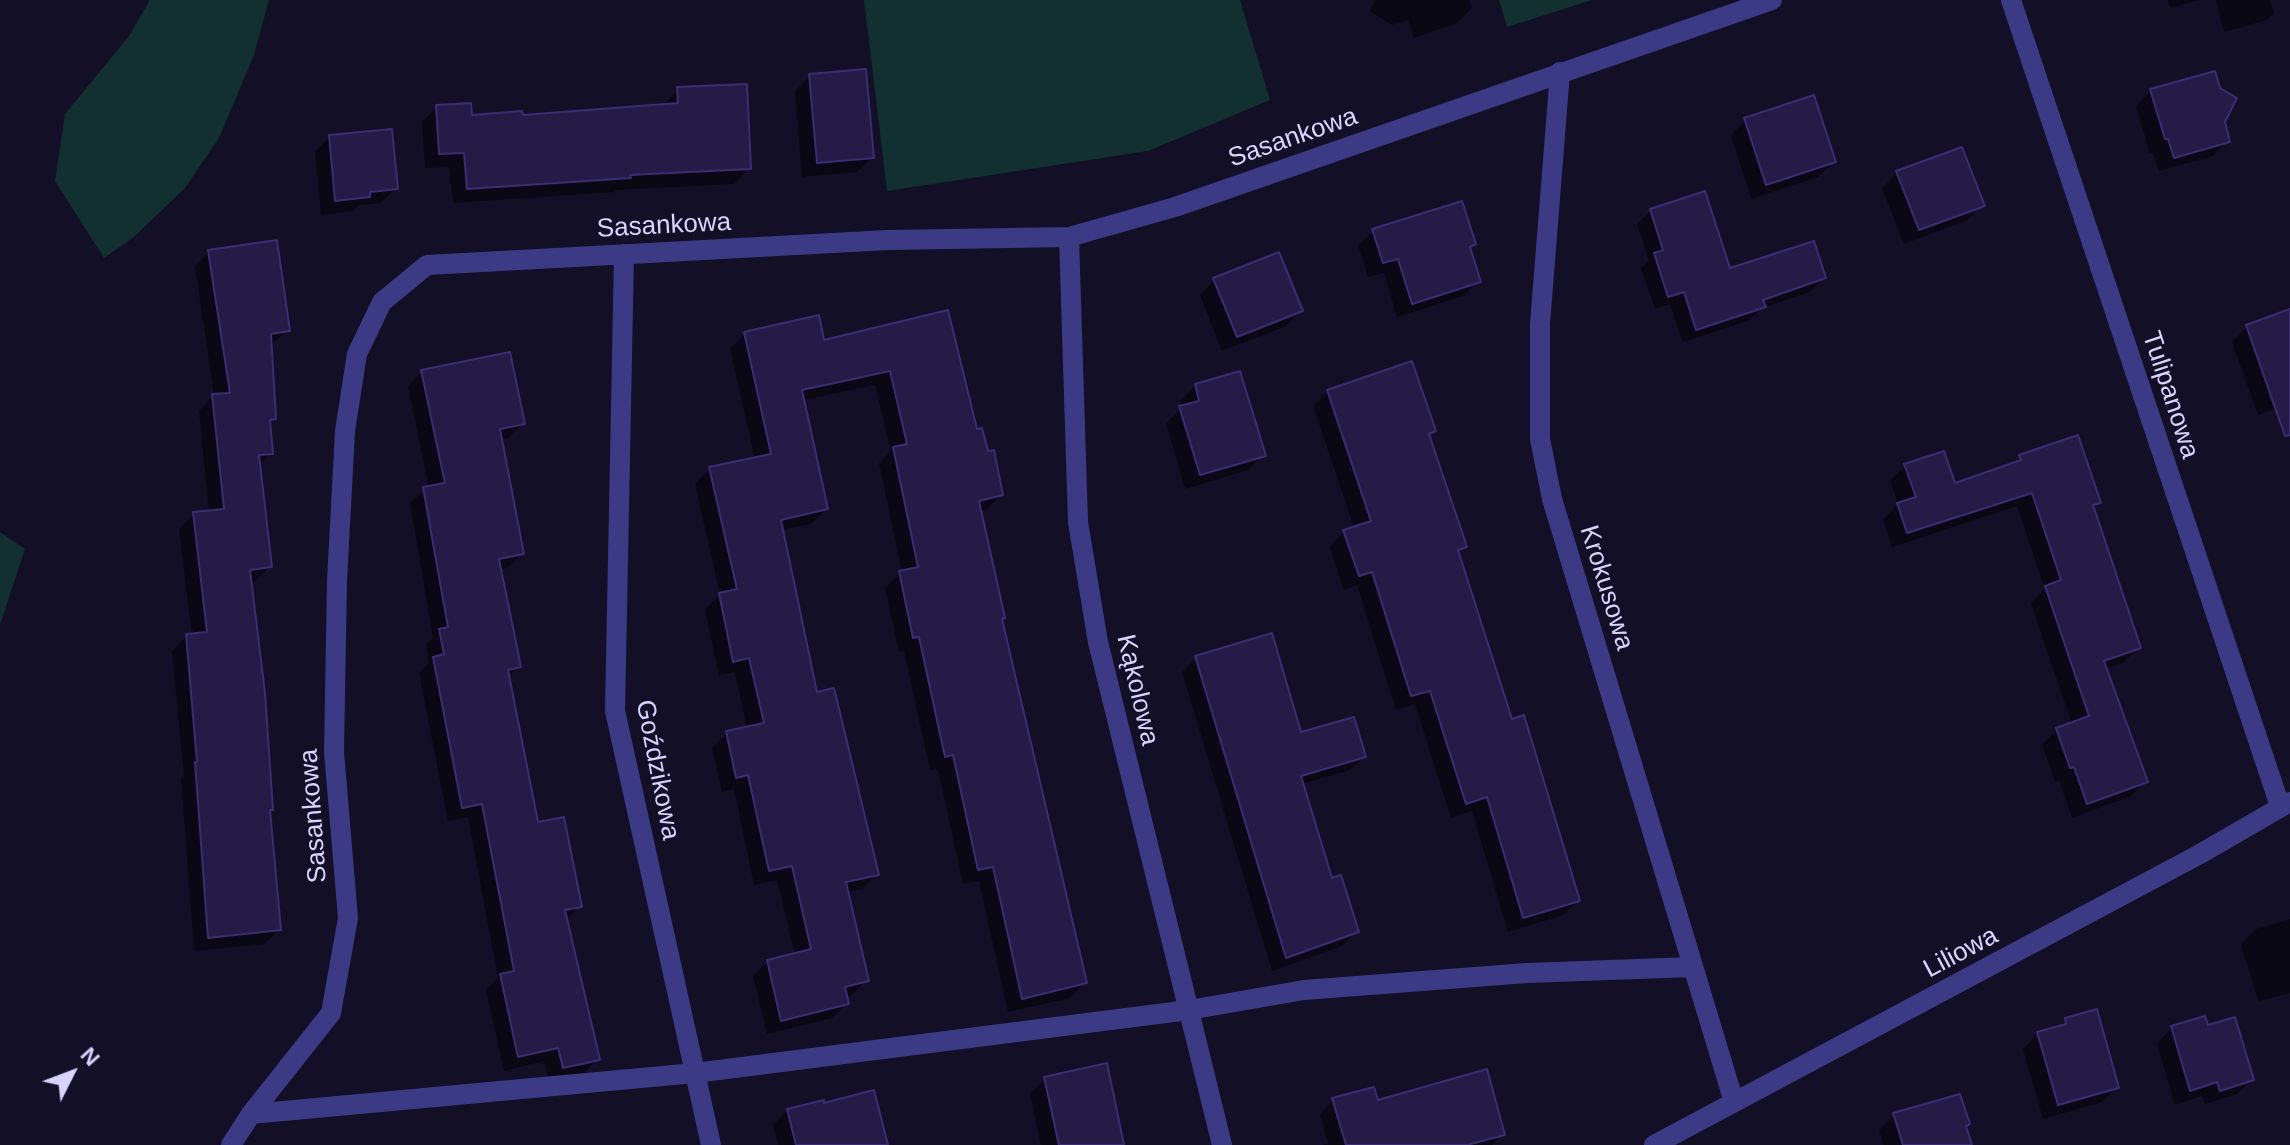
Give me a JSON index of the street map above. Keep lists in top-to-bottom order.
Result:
{
  "streets": {
    "street": [
      "Sasankowa",
      "Tulipanowa",
      "Krokusowa",
      "Kąkolowa",
      "Goździkowa",
      "Liliowa"
    ]
  },
  "crossings": [
    ["Sasankowa", "Krokusowa"],
    ["Sasankowa", "Kąkolowa"],
    ["Sasankowa", "Goździkowa"],
    ["Tulipanowa", "Liliowa"],
    ["Krokusowa", "Liliowa"]
  ],
  "north": "top right"
}
